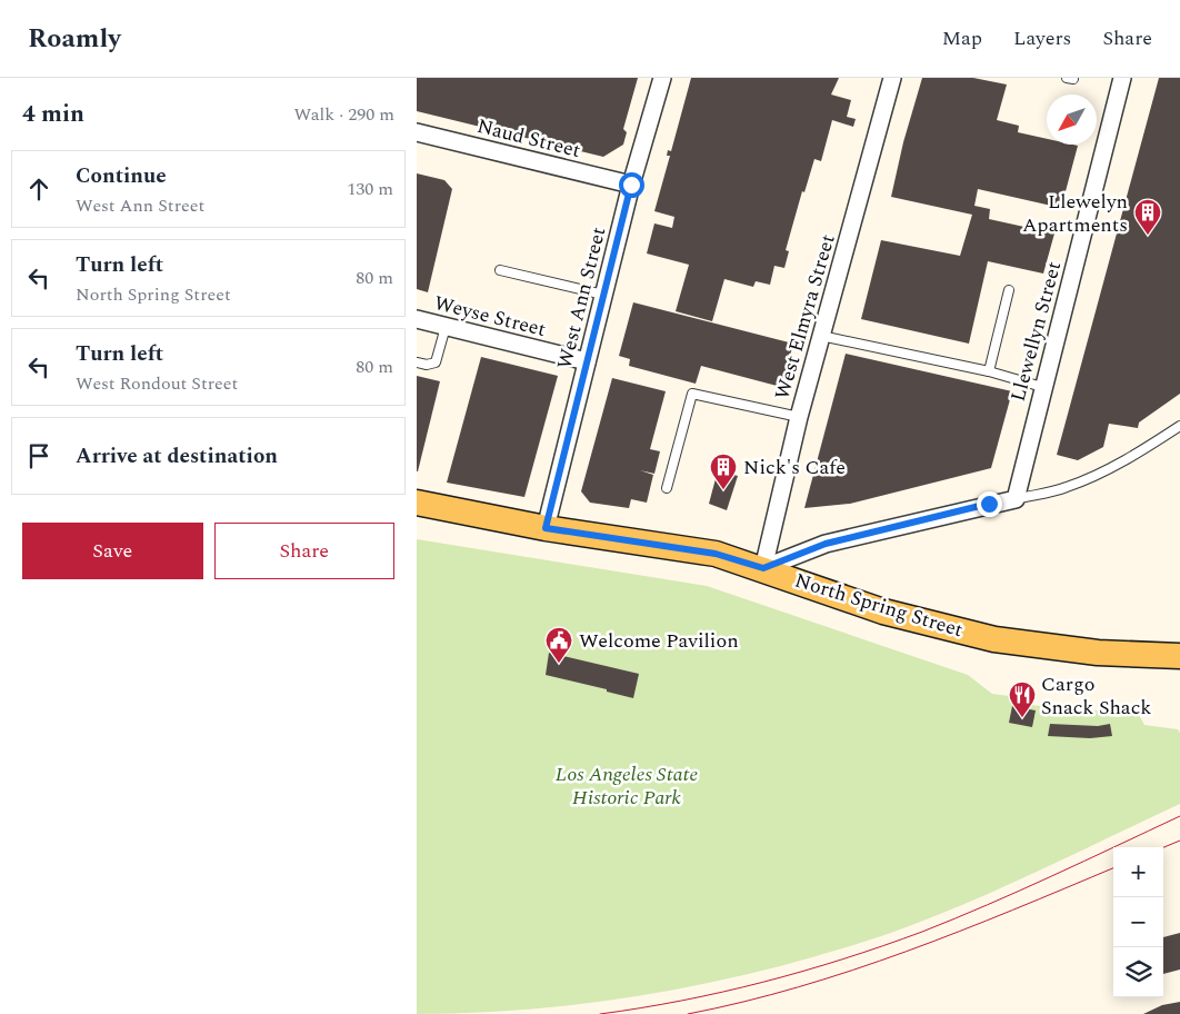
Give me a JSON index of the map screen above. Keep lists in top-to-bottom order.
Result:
{
  "streets": {
    "main road": ["North Spring Street"],
    "street": [
      "Naud Street",
      "West Ann Street",
      "Weyse Street",
      "West Elmyra Street",
      "Llewellyn Street"
    ]
  },
  "crossings": [
    ["Naud Street", "West Ann Street"],
    ["West Ann Street", "Weyse Street"],
    ["West Ann Street", "North Spring Street"],
    ["West Elmyra Street", "North Spring Street"]
  ],
  "parks": ["Los Angeles State Historic Park"],
  "places": {
    "building": ["Llewelyn Apartments", "Nick's Cafe"],
    "public building": ["Welcome Pavilion"],
    "restaurant": ["Cargo Snack Shack"]
  },
  "north": "bottom left",
  "page": {
    "header": "Roamly",
    "nav": ["Map", "Layers", "Share"],
    "heading": ["4 min", "Walk · 290 m"],
    "list": [
      ["Continue", "West Ann Street", "130 m"],
      ["Turn left", "North Spring Street", "80 m"],
      ["Turn left", "West Rondout Street", "80 m"],
      "Arrive at destination"
    ],
    "buttons": ["Save", "Share"],
    "map_buttons": ["+", "−"]
  }
}
